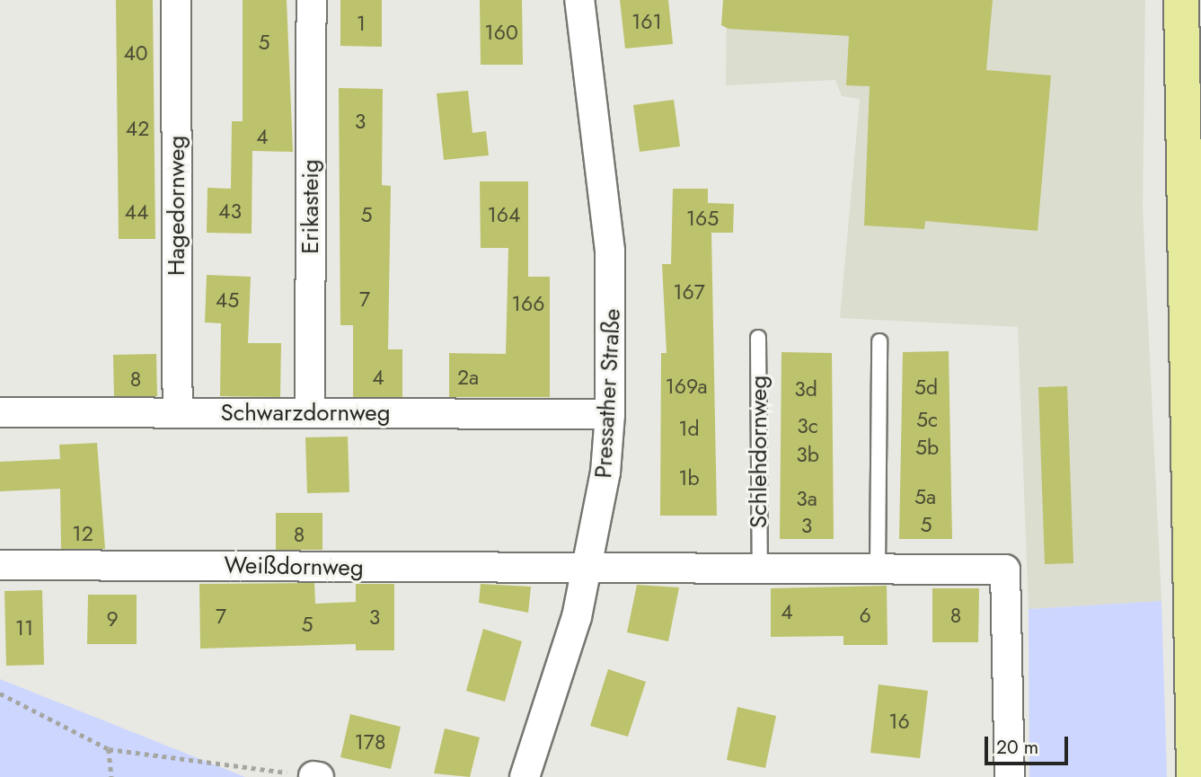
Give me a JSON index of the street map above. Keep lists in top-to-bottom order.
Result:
{
  "streets": {
    "street": [
      "Hagedornweg",
      "Erikasteig",
      "Pressather Straße",
      "Schwarzdornweg",
      "Weißdornweg"
    ],
    "lane": ["Schlehdornweg"]
  },
  "crossings": [
    ["Hagedornweg", "Schwarzdornweg"],
    ["Erikasteig", "Schwarzdornweg"],
    ["Pressather Straße", "Schwarzdornweg"],
    ["Pressather Straße", "Weißdornweg"]
  ],
  "house_numbers": [
    "161",
    "1",
    "160",
    "5",
    "40",
    "3",
    "42",
    "4",
    "43",
    "44",
    "5",
    "164",
    "165",
    "167",
    "7",
    "45",
    "166",
    "4",
    "2a",
    "8",
    "169a",
    "5d",
    "3d",
    "5c",
    "3c",
    "1d",
    "5b",
    "3b",
    "1b",
    "5a",
    "3a",
    "5",
    "3",
    "12",
    "8",
    "4",
    "6",
    "8",
    "7",
    "3",
    "9",
    "5",
    "11",
    "16",
    "178"
  ],
  "scale_bar": "20 m"
}
